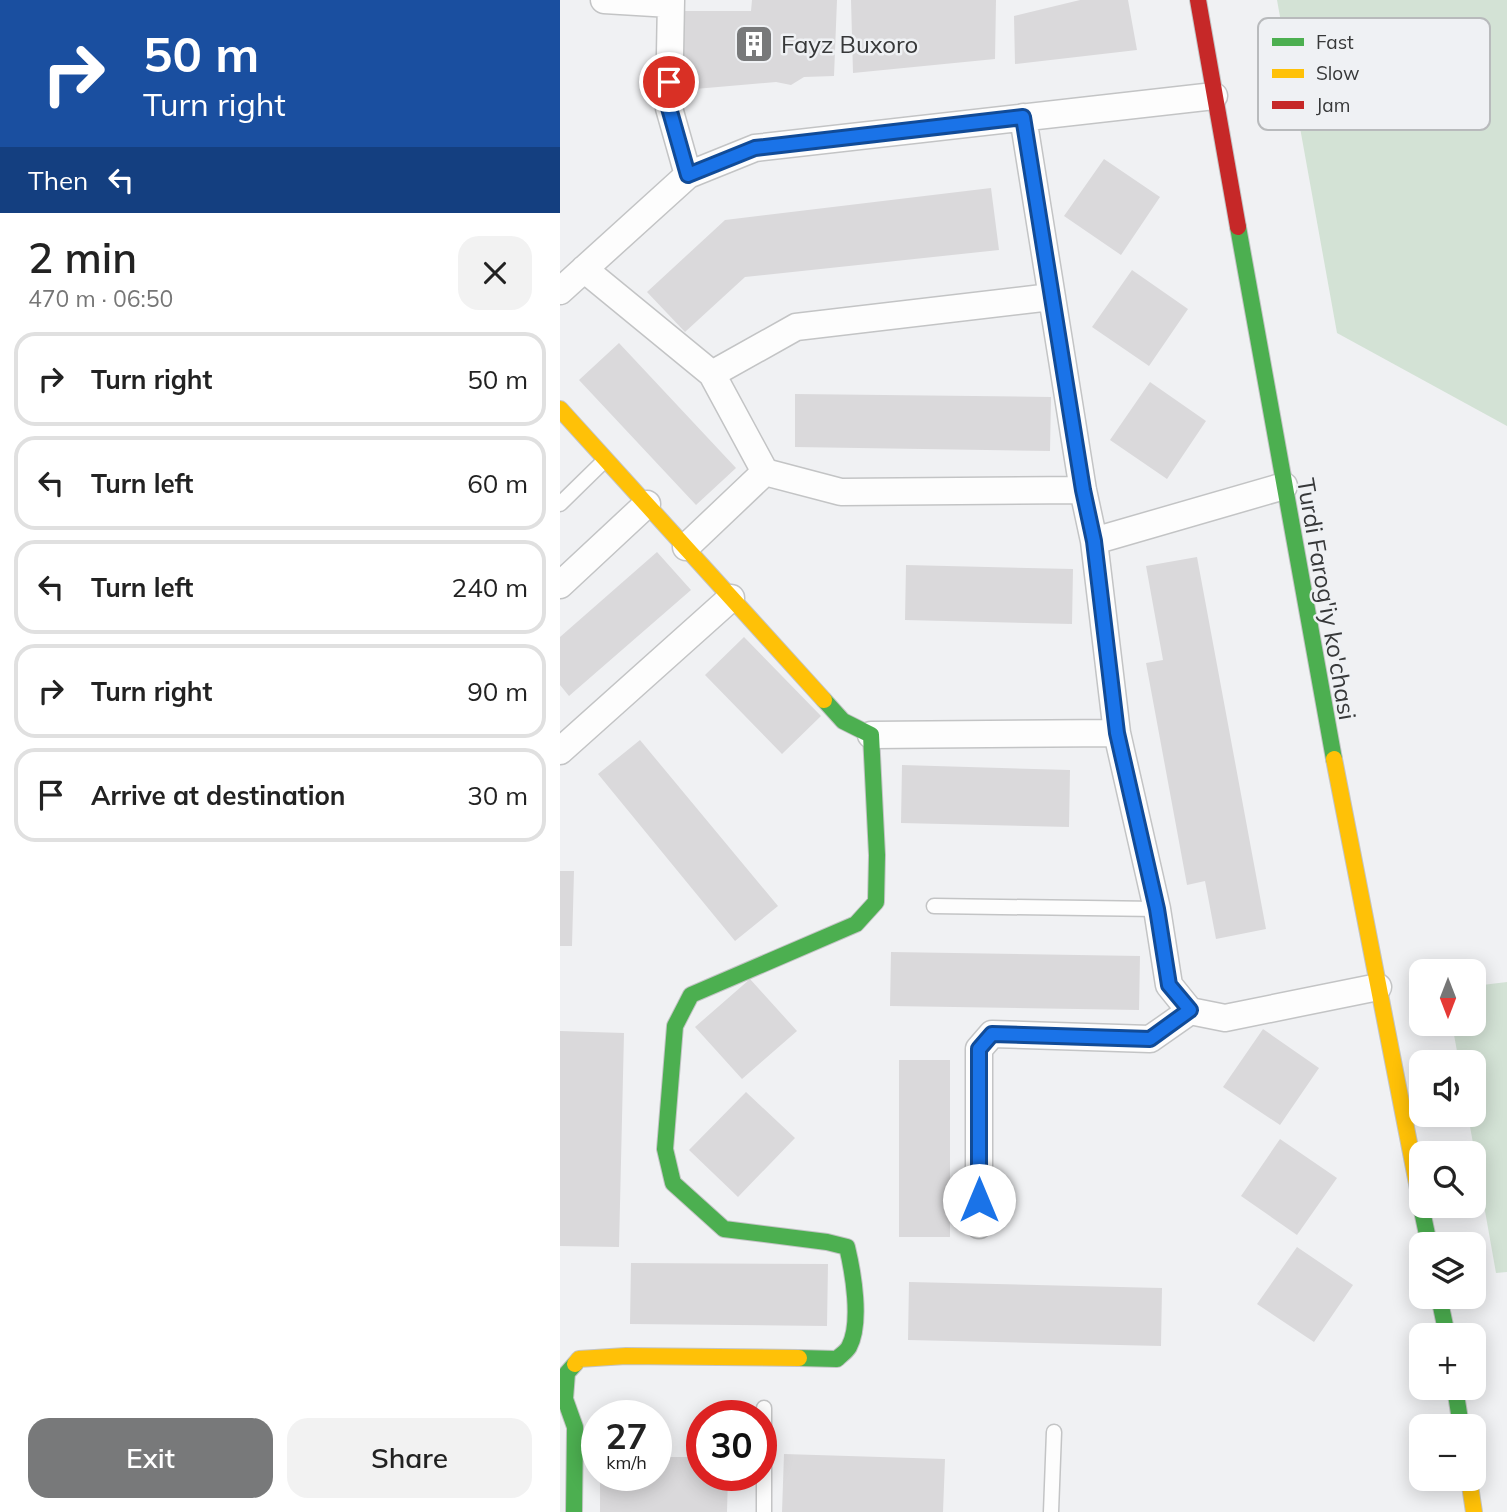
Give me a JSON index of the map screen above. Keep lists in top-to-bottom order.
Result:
{
  "streets": {
    "street": ["Turdi Farog'iy ko'chasi"]
  },
  "places": {
    "building": ["Fayz Buxoro"]
  },
  "legend": ["Fast", "Slow", "Jam"],
  "north": "bottom",
  "page": {
    "turn": ["50 m", "Turn right"],
    "then": "Then",
    "heading": ["2 min", "470 m · 06:50"],
    "list": [
      {
        "name": "Turn right",
        "value": "50 m"
      },
      {
        "name": "Turn left",
        "value": "60 m"
      },
      {
        "name": "Turn left",
        "value": "240 m"
      },
      {
        "name": "Turn right",
        "value": "90 m"
      },
      {
        "name": "Arrive at destination",
        "value": "30 m"
      }
    ],
    "map_buttons": ["+", "−"],
    "speed": "27 km/h",
    "limit": "30",
    "buttons": ["Exit", "Share"]
  }
}
